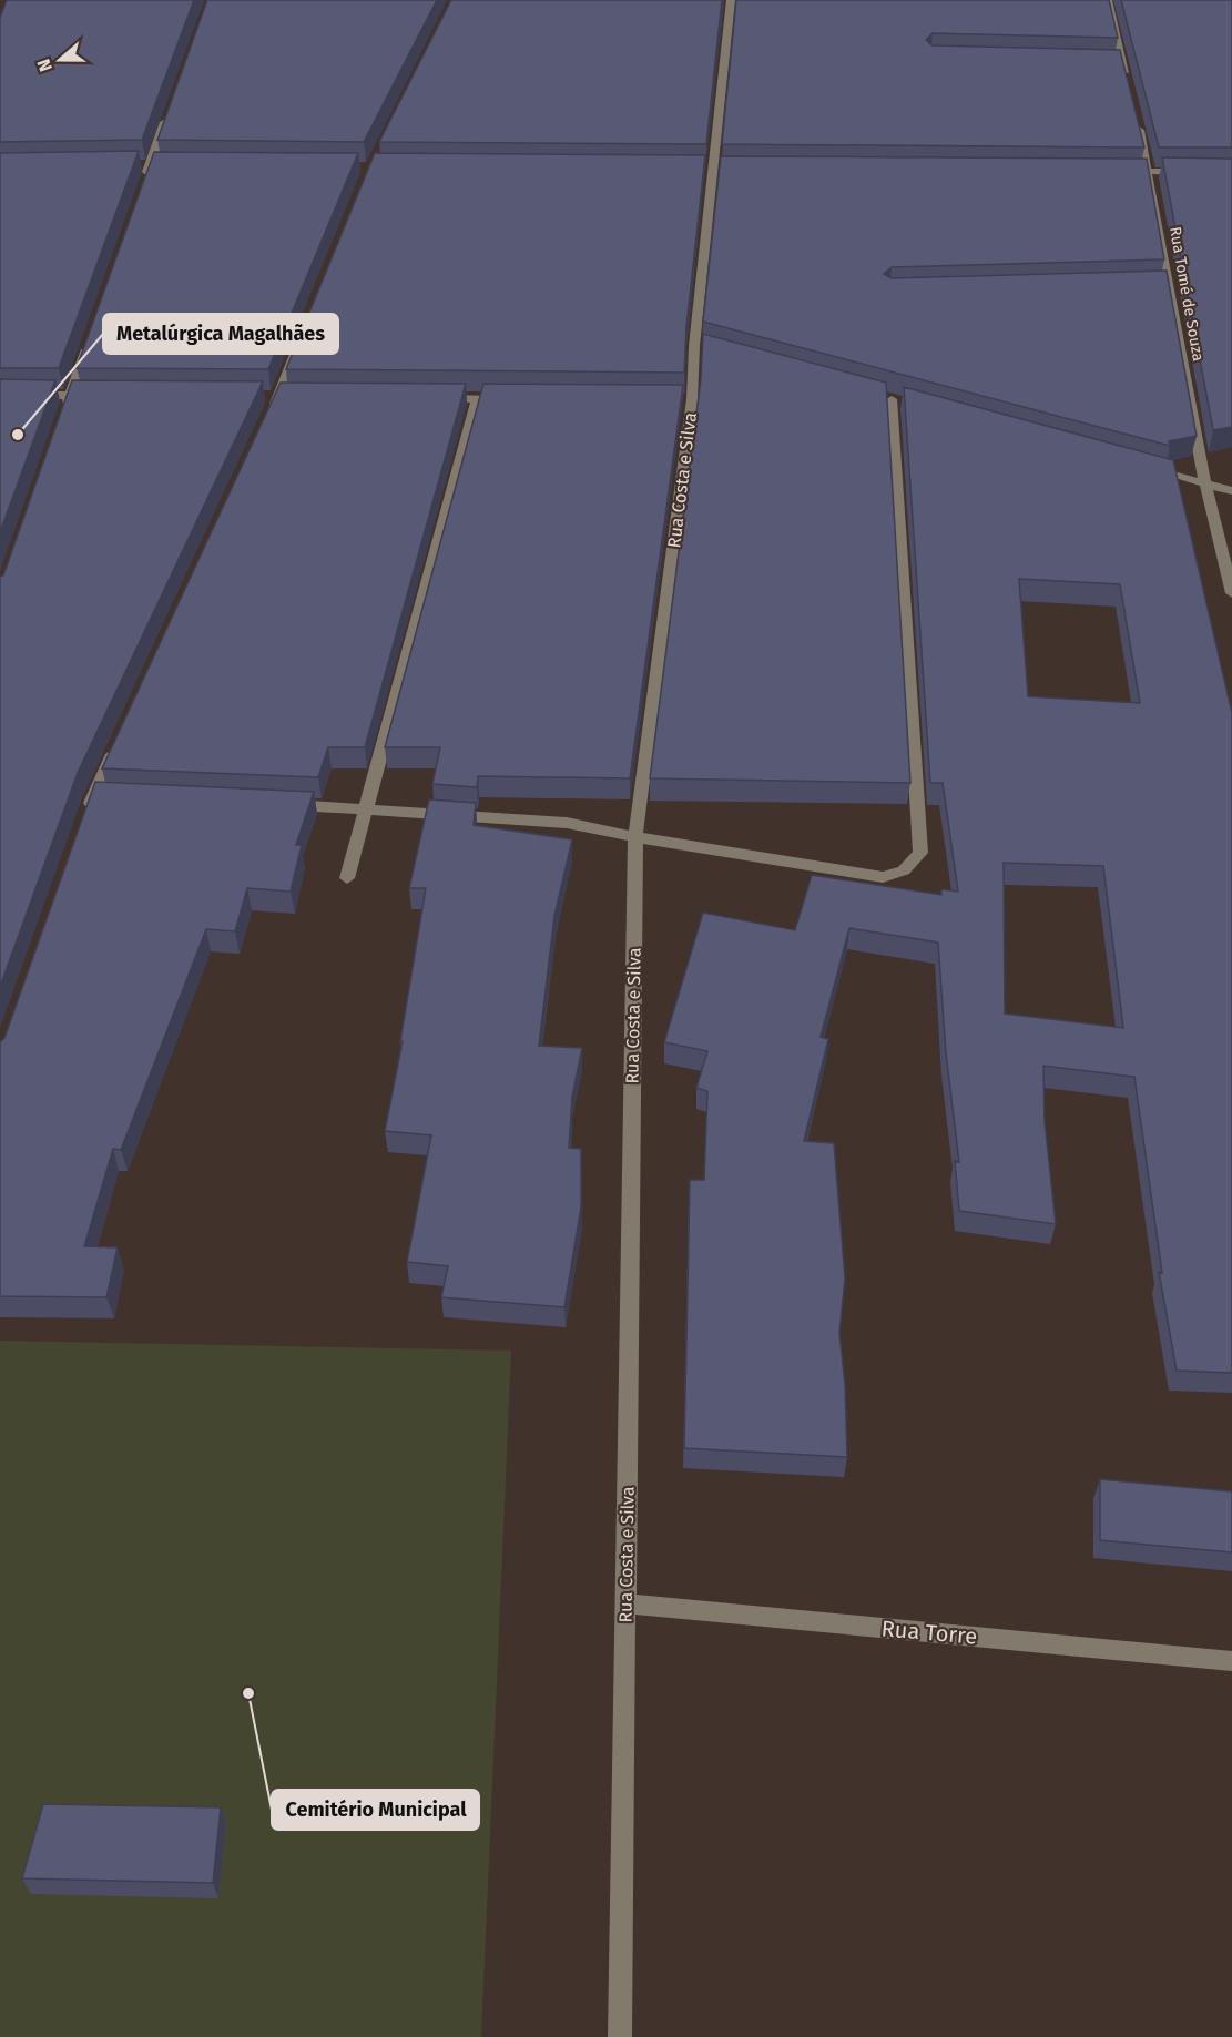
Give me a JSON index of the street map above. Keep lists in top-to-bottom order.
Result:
{
  "streets": {
    "street": ["Rua Tomé de Souza", "Rua Costa e Silva", "Rua Torre"]
  },
  "crossings": [
    ["Rua Costa e Silva", "Rua Torre"]
  ],
  "places": ["Metalúrgica Magalhães", "Cemitério Municipal"],
  "north": "left"
}
